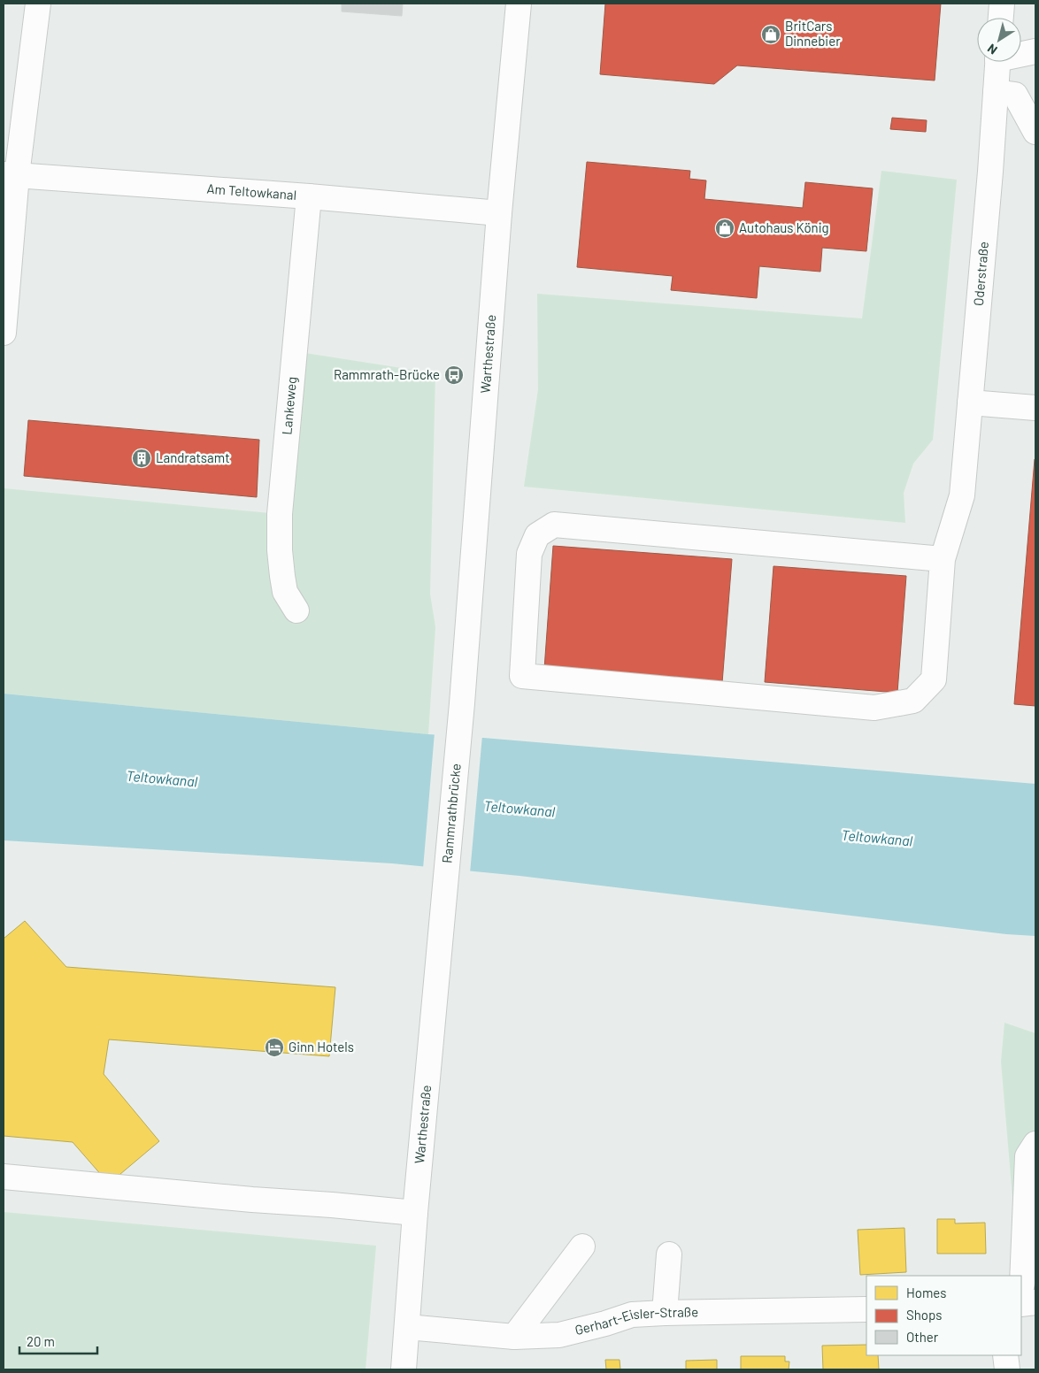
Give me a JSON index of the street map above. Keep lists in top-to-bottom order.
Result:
{
  "streets": {
    "street": [
      "Am Teltowkanal",
      "Oderstraße",
      "Warthestraße",
      "Lankeweg",
      "Rammrathbrücke",
      "Gerhart-Eisler-Straße"
    ]
  },
  "crossings": [
    ["Am Teltowkanal", "Warthestraße"],
    ["Am Teltowkanal", "Lankeweg"],
    ["Warthestraße", "Rammrathbrücke"],
    ["Warthestraße", "Gerhart-Eisler-Straße"]
  ],
  "water": ["Teltowkanal"],
  "places": {
    "shop": ["BritCars Dinnebier", "Autohaus König"],
    "bus stop": ["Rammrath-Brücke"],
    "building": ["Landratsamt"],
    "hotel": ["Ginn Hotels"]
  },
  "legend": ["Homes", "Shops", "Other"],
  "scale_bar": "20 m",
  "north": "bottom left"
}
